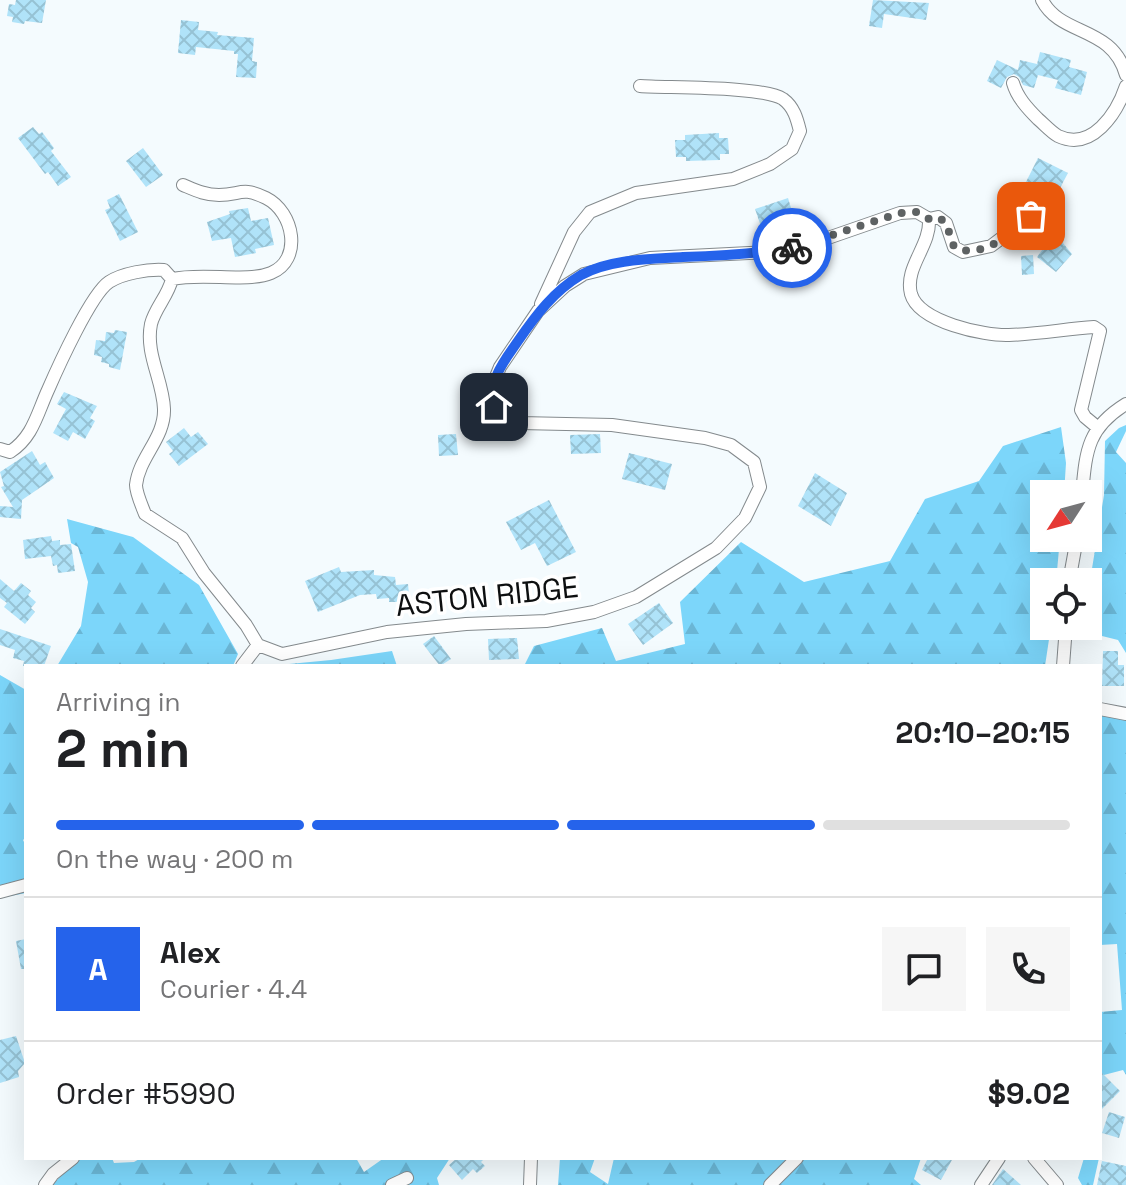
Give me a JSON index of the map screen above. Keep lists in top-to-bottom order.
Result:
{
  "streets": {
    "street": ["ASTON RIDGE"]
  },
  "north": "bottom left",
  "page": {
    "heading": ["2 min", "Arriving in", "20:10–20:15"],
    "panel": [
      "Alex",
      "Courier · 4.4",
      "Order #5990",
      "$9.02"
    ],
    "bar": "On the way · 200 m",
    "round": "A"
  }
}
